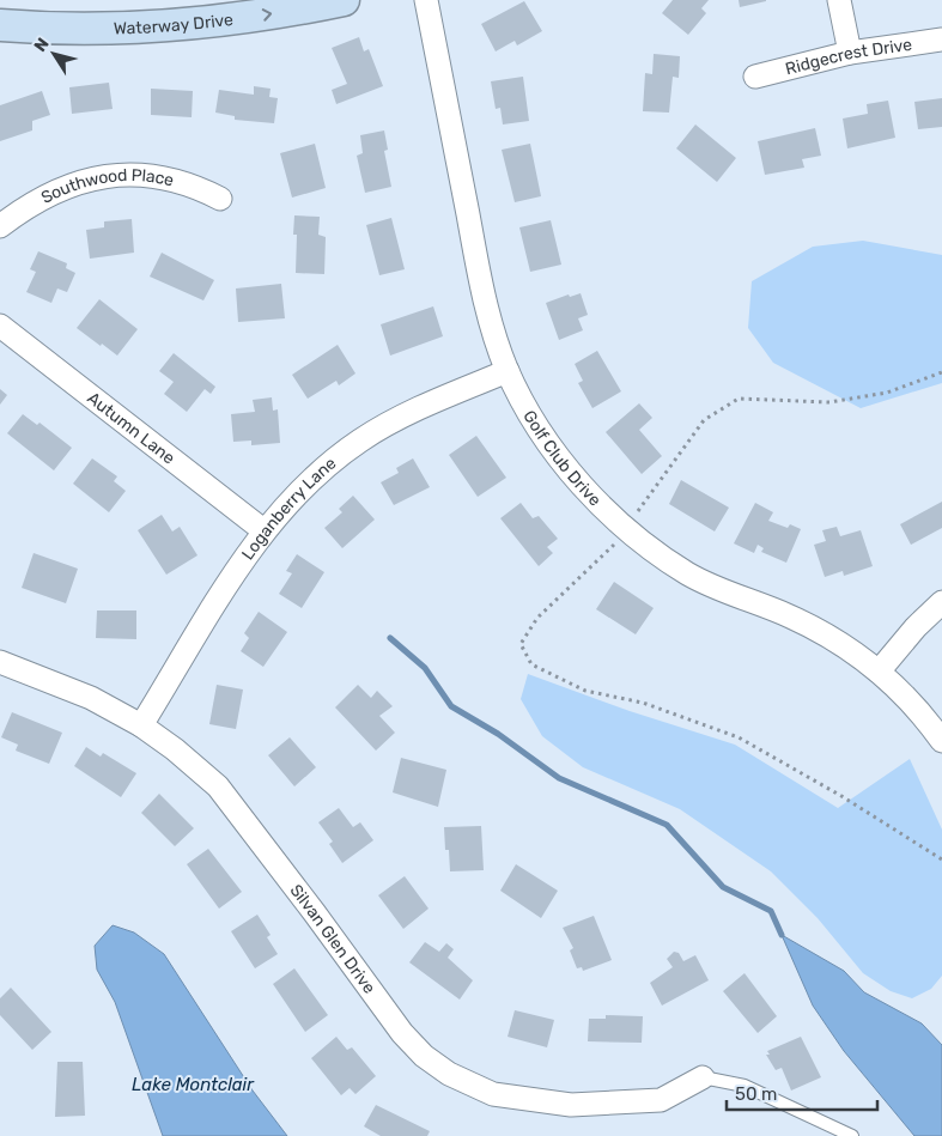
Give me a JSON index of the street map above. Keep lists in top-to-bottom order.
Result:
{
  "streets": {
    "main road": ["Waterway Drive"],
    "street": [
      "Ridgecrest Drive",
      "Southwood Place",
      "Autumn Lane",
      "Golf Club Drive",
      "Loganberry Lane",
      "Silvan Glen Drive"
    ]
  },
  "crossings": [
    ["Autumn Lane", "Loganberry Lane"],
    ["Golf Club Drive", "Loganberry Lane"],
    ["Loganberry Lane", "Silvan Glen Drive"]
  ],
  "one_way": ["Waterway Drive"],
  "water": ["Lake Montclair"],
  "scale_bar": "50 m",
  "north": "top left"
}
